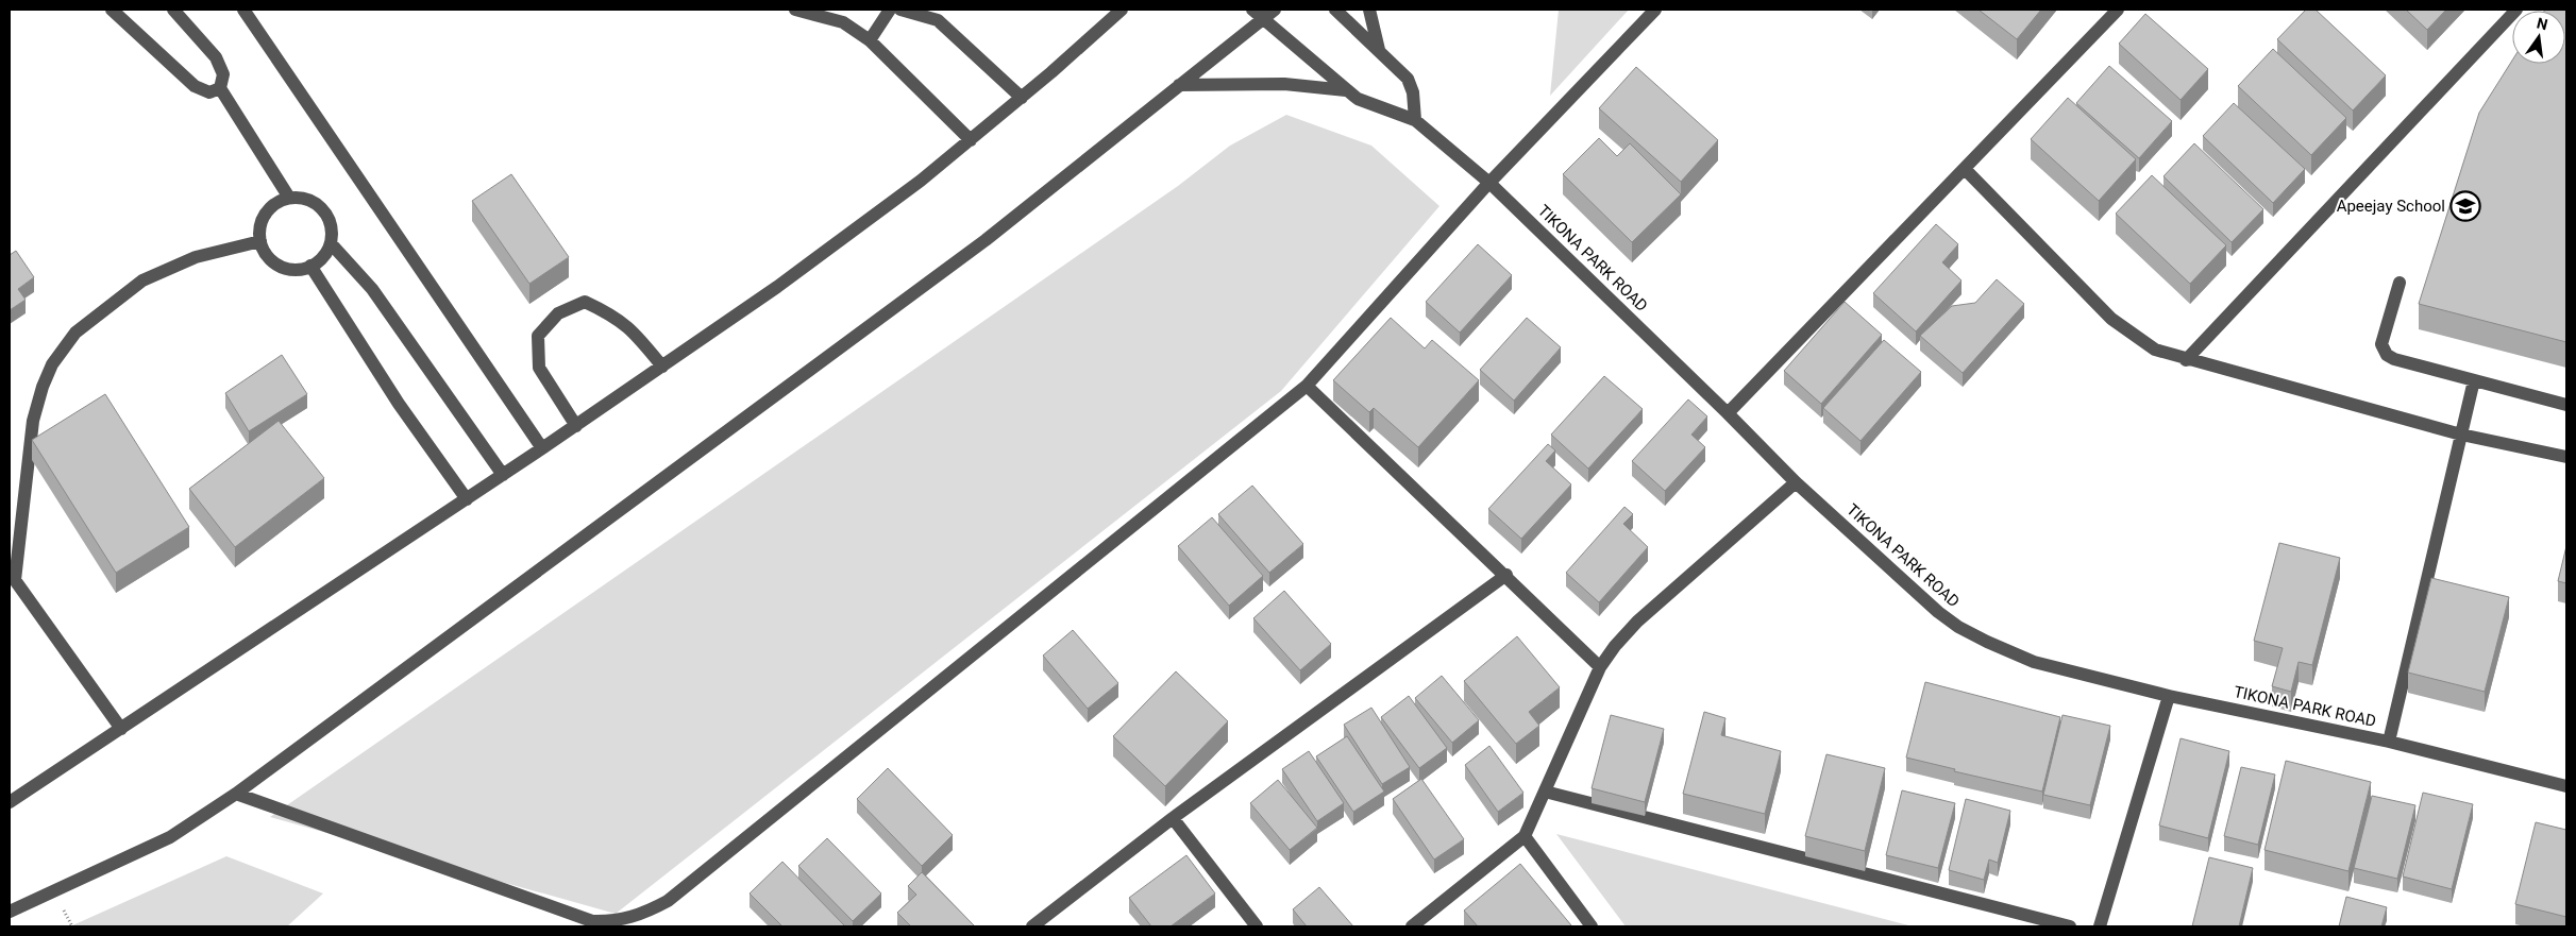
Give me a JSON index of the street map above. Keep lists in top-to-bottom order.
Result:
{
  "streets": {
    "street": ["TIKONA PARK ROAD"]
  },
  "places": {
    "school or university": ["Apeejay School"]
  },
  "north": "top"
}
